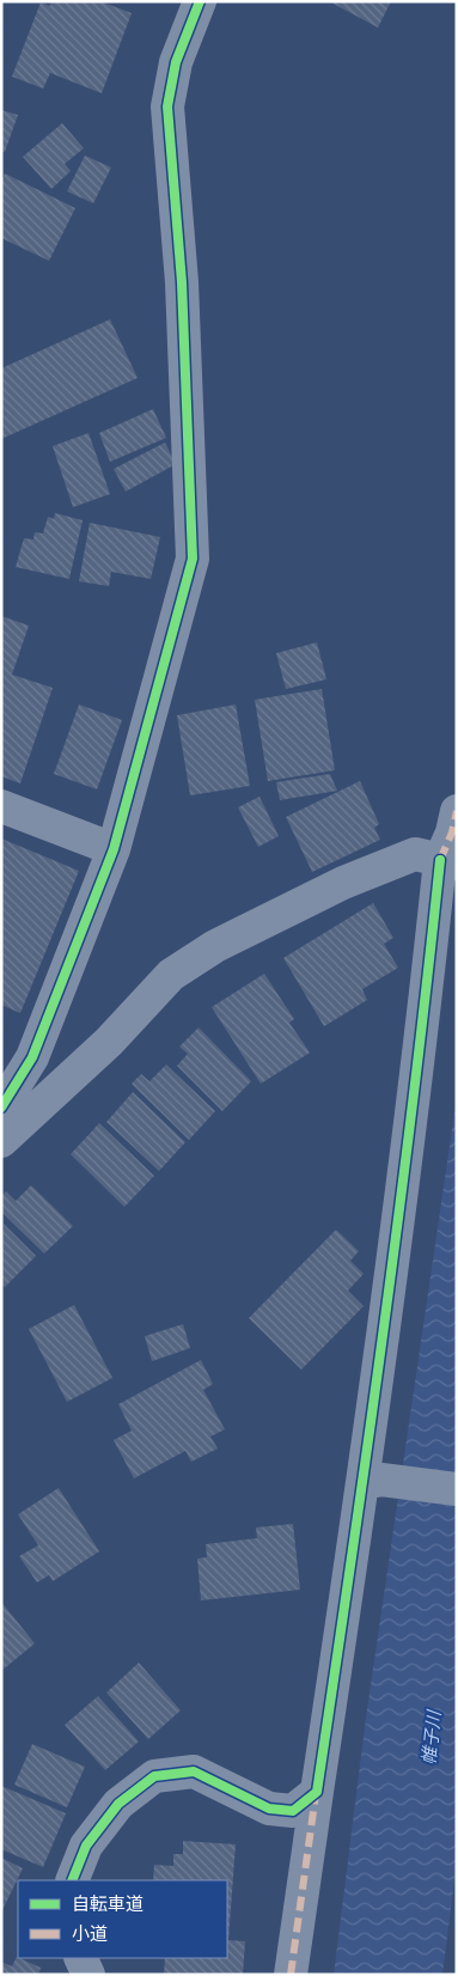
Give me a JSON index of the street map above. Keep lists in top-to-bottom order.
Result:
{
  "water": ["帷子川"],
  "legend": ["自転車道", "小道"]
}
